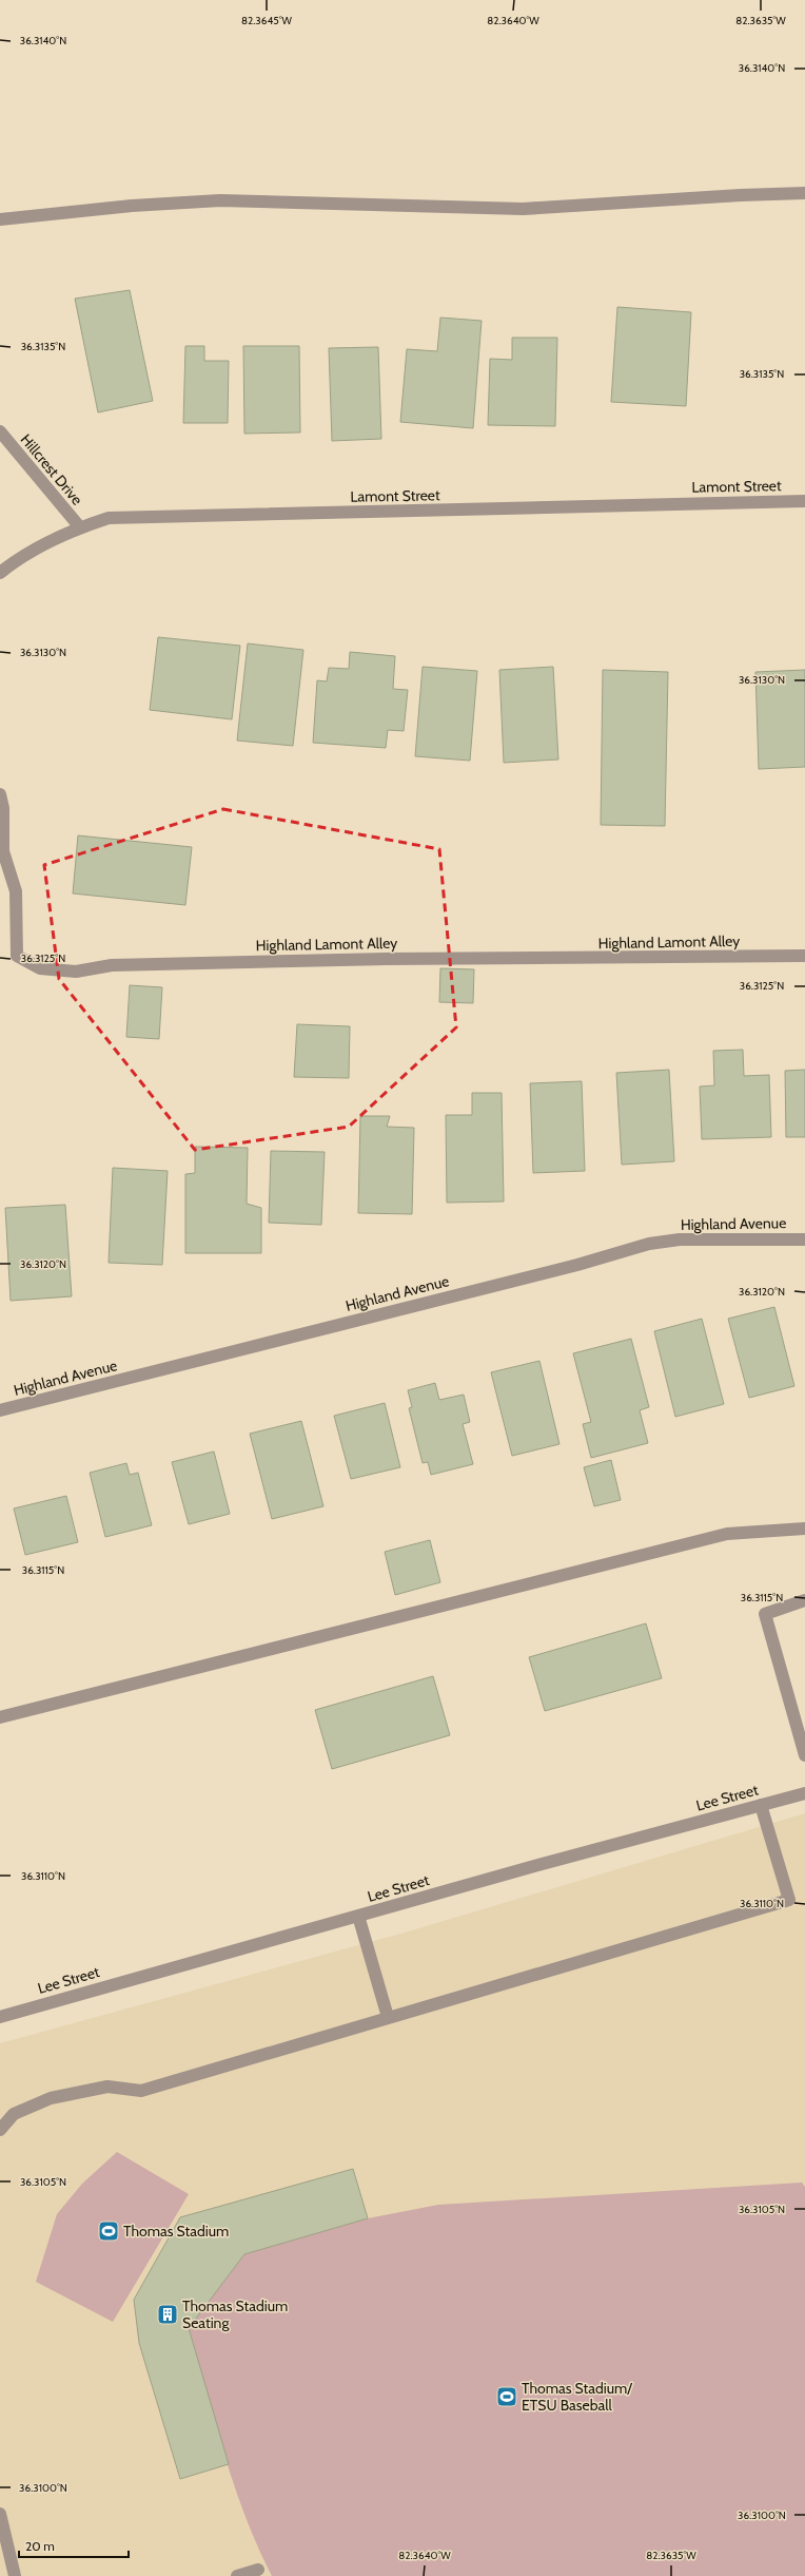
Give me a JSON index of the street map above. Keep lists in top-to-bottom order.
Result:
{
  "streets": {
    "street": [
      "Hillcrest Drive",
      "Lamont Street",
      "Highland Lamont Alley",
      "Highland Avenue",
      "Lee Street"
    ]
  },
  "crossings": [
    ["Hillcrest Drive", "Lamont Street"]
  ],
  "places": {
    "sports": ["Thomas Stadium", "Thomas Stadium/ ETSU Baseball"],
    "building": ["Thomas Stadium Seating"]
  },
  "scale_bar": "20 m",
  "coordinates": [
    "82.3645°W",
    "82.3640°W",
    "82.3635°W",
    "36.3140°N",
    "36.3135°N",
    "36.3130°N",
    "36.3125°N",
    "36.3120°N",
    "36.3115°N",
    "36.3110°N",
    "36.3105°N",
    "36.3100°N"
  ]
}
